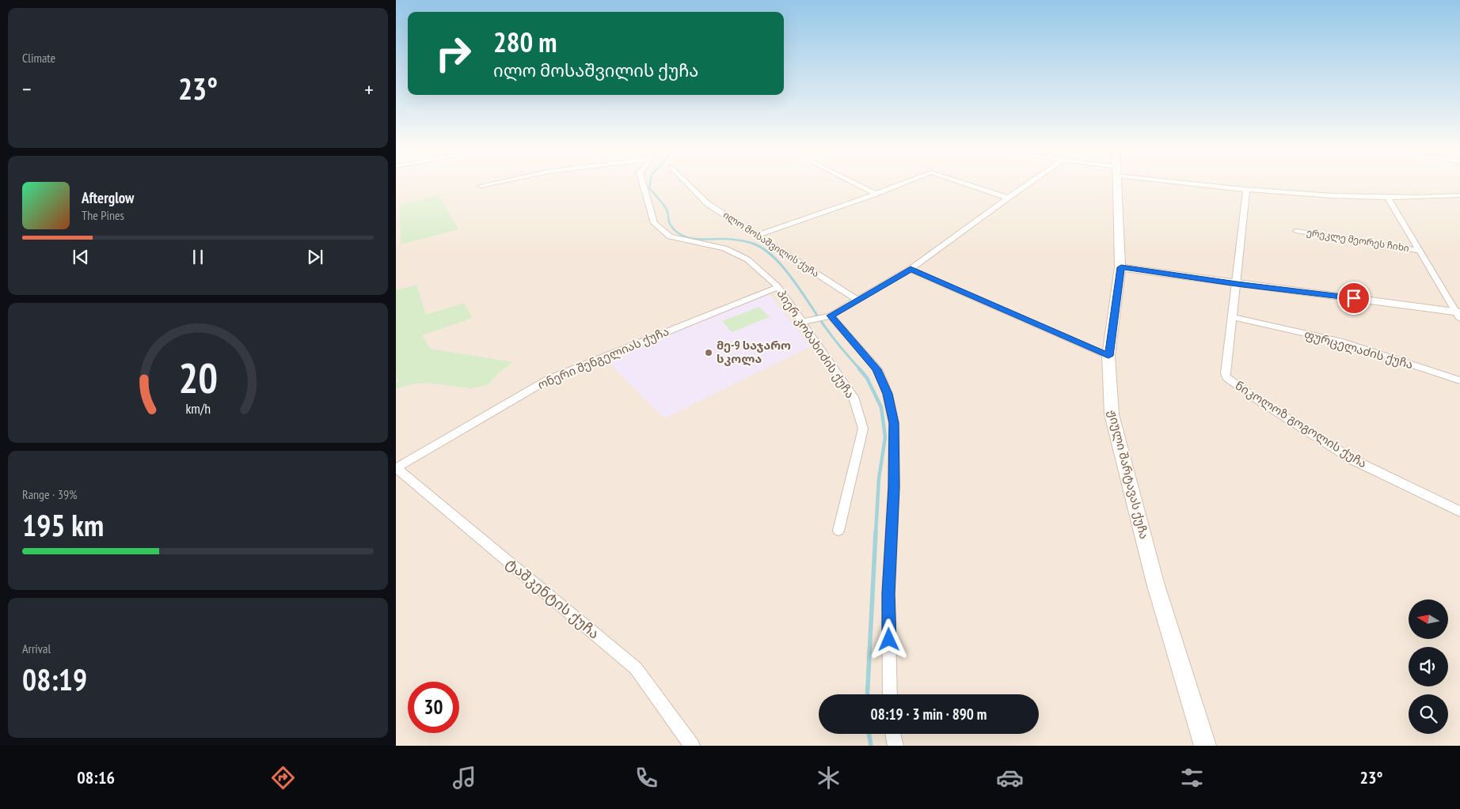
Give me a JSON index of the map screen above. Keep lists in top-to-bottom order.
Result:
{
  "streets": {
    "street": [
      "ერეკლე მეორეს ჩიხი",
      "ილო მოსაშვილის ქუჩა",
      "პიერ კობახიძის ქუჩა",
      "ფურცელაძის ქუჩა",
      "ონერი შენგელიას ქუჩა",
      "ნიკოლოზ გოგოლის ქუჩა",
      "ჟიული შარტავას ქუჩა",
      "ტაშკენტის ქუჩა"
    ]
  },
  "crossings": [
    ["პიერ კობახიძის ქუჩა", "ონერი შენგელიას ქუჩა"],
    ["ფურცელაძის ქუჩა", "ნიკოლოზ გოგოლის ქუჩა"],
    ["ონერი შენგელიას ქუჩა", "ტაშკენტის ქუჩა"]
  ],
  "places": ["მე-9 საჯარო სკოლა"],
  "north": "left",
  "page": {
    "tile": [
      "Climate",
      ["Range · 39%", "195 km"],
      ["Arrival", "08:19"]
    ],
    "turn": ["280 m", "ილო მოსაშვილის ქუჩა"],
    "heat": ["−", "23°", "+"],
    "song": ["Afterglow", "The Pines"],
    "limit": "30",
    "trip": "08:19 · 3 min · 890 m",
    "tabs": ["08:16", "23°"],
    "gauge": ["20", "km/h"]
  }
}
